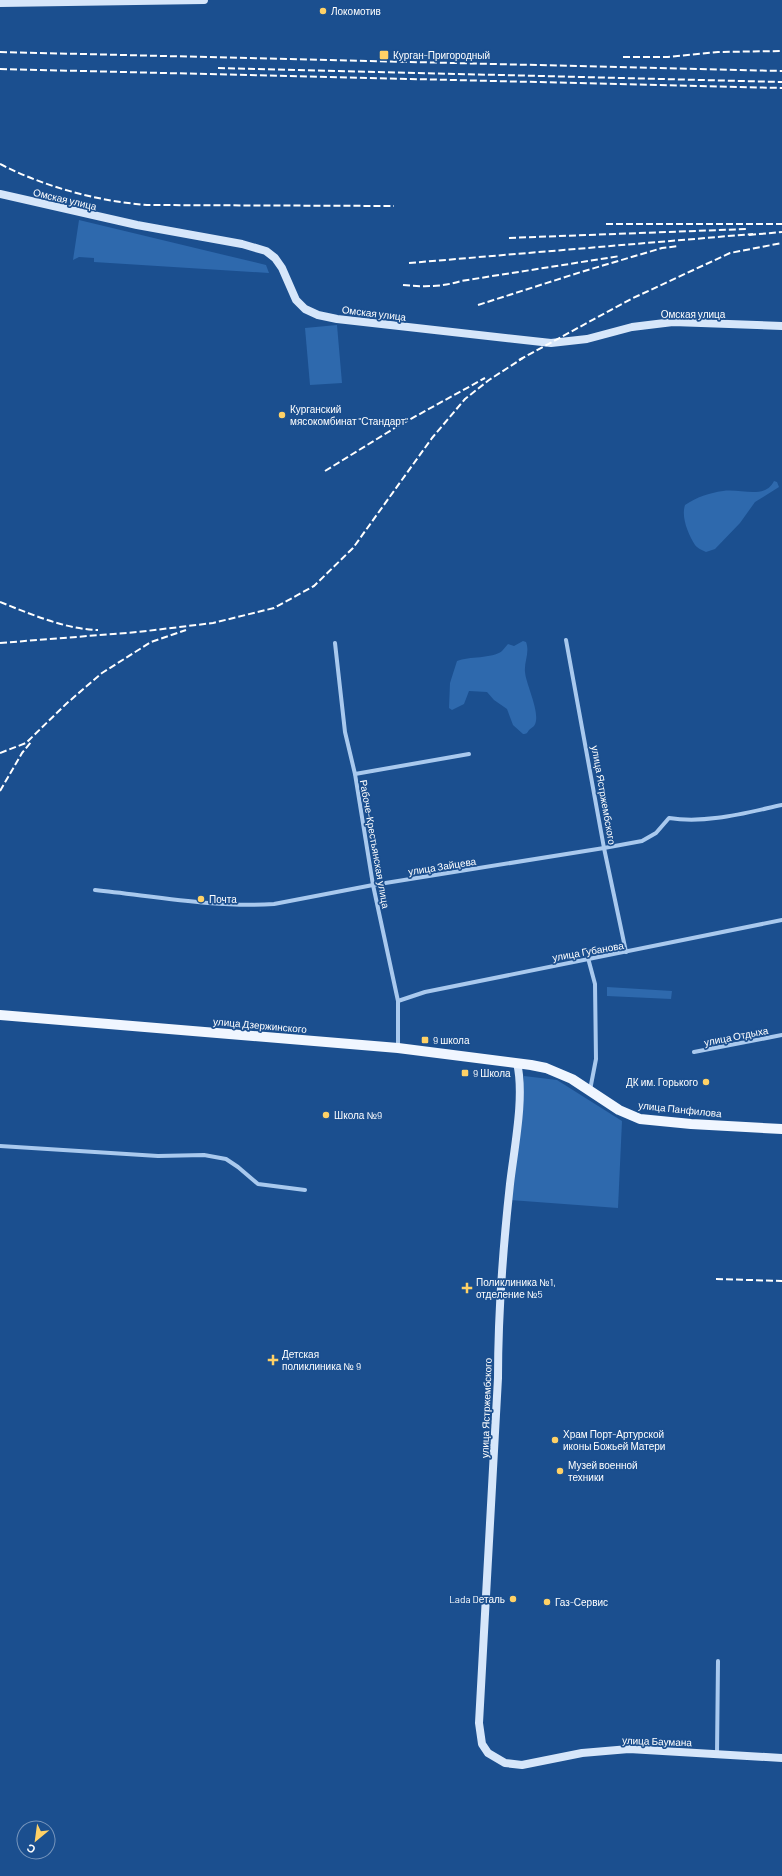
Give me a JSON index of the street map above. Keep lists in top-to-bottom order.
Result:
{
  "streets": {
    "main road": [
      "Омская улица",
      "улица Ястржембского",
      "улица Дзержинского",
      "улица Панфилова",
      "улица Баумана"
    ],
    "street": [
      "Рабоче-Крестьянская улица",
      "улица Зайцева",
      "улица Губанова",
      "улица Отдыха"
    ]
  },
  "crossings": [
    ["улица Ястржембского", "улица Зайцева"],
    ["улица Ястржембского", "улица Губанова"],
    ["улица Ястржембского", "улица Дзержинского"],
    ["улица Ястржембского", "улица Панфилова"],
    ["улица Ястржембского", "улица Баумана"],
    ["Рабоче-Крестьянская улица", "улица Зайцева"],
    ["Рабоче-Крестьянская улица", "улица Губанова"],
    ["Рабоче-Крестьянская улица", "улица Дзержинского"],
    ["улица Дзержинского", "улица Панфилова"]
  ],
  "places": {
    "other": [
      "Локомотив",
      "Курганский мясокомбинат \"Стандарт\"",
      "Почта",
      "ДК им. Горького",
      "Школа №9",
      "Храм Порт-Артурской иконы Божьей Матери",
      "Музей военной техники",
      "Lada Dеталь",
      "Газ-Сервис"
    ],
    "transit": ["Курган-Пригородный", "9 школа", "9 Школа"],
    "health": ["Поликлиника №1, отделение №5", "Детская поликлиника № 9"]
  },
  "north": "bottom left"
}
